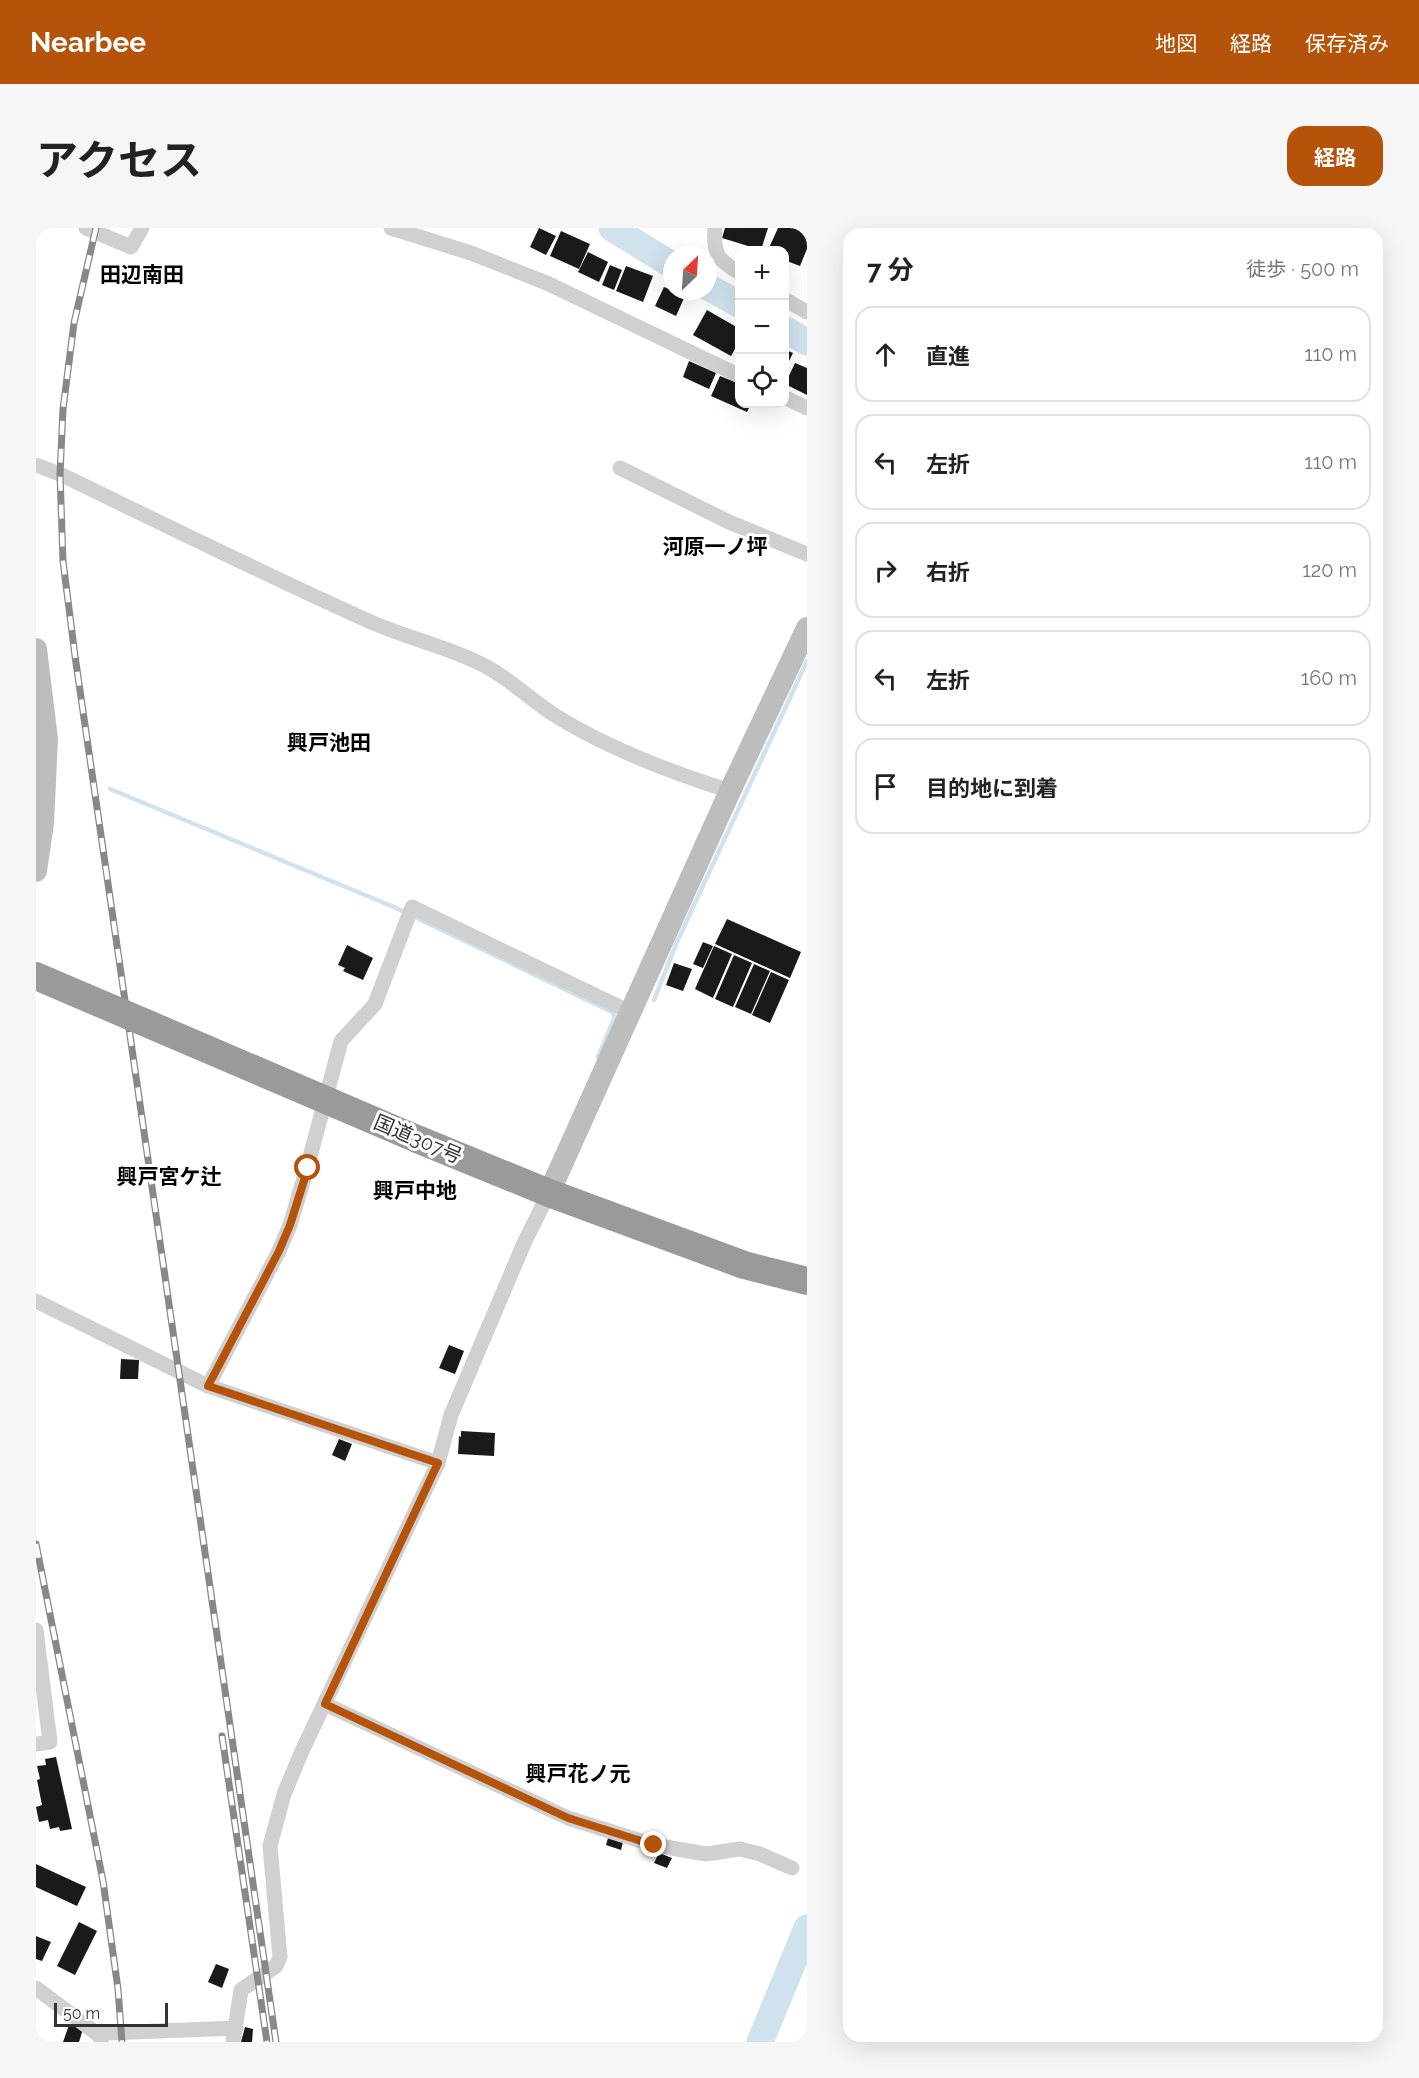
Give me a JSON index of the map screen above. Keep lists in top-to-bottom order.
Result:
{
  "streets": {
    "highway": ["国道307号"]
  },
  "districts": [
    "田辺南田",
    "河原一ノ坪",
    "興戸池田",
    "興戸宮ケ辻",
    "興戸中地",
    "興戸花ノ元"
  ],
  "scale_bar": "50 m",
  "north": "top right",
  "page": {
    "header": "Nearbee",
    "nav": ["地図", "経路", "保存済み"],
    "title": "アクセス",
    "buttons": "経路",
    "heading": ["7 分", "徒歩 · 500 m"],
    "map_buttons": ["+", "−"],
    "list": [
      ["直進", "110 m"],
      ["左折", "110 m"],
      ["右折", "120 m"],
      ["左折", "160 m"],
      "目的地に到着"
    ],
    "scale": "50 m"
  }
}
